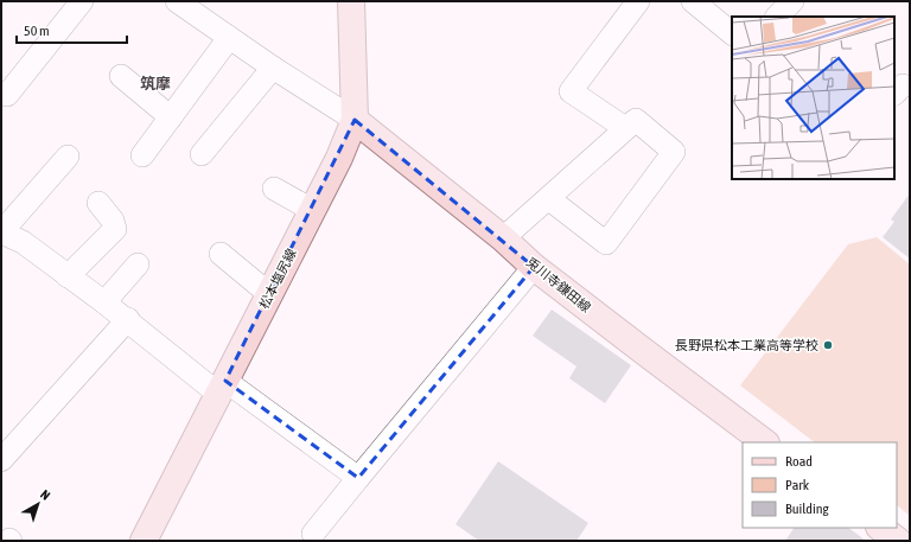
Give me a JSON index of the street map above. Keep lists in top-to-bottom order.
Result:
{
  "streets": {
    "main road": ["松本塩尻線", "兎川寺鎌田線"]
  },
  "crossings": [
    ["松本塩尻線", "兎川寺鎌田線"]
  ],
  "districts": ["筑摩"],
  "places": ["長野県松本工業高等学校"],
  "legend": ["Road", "Park", "Building"],
  "scale_bar": "50 m",
  "north": "top right"
}
